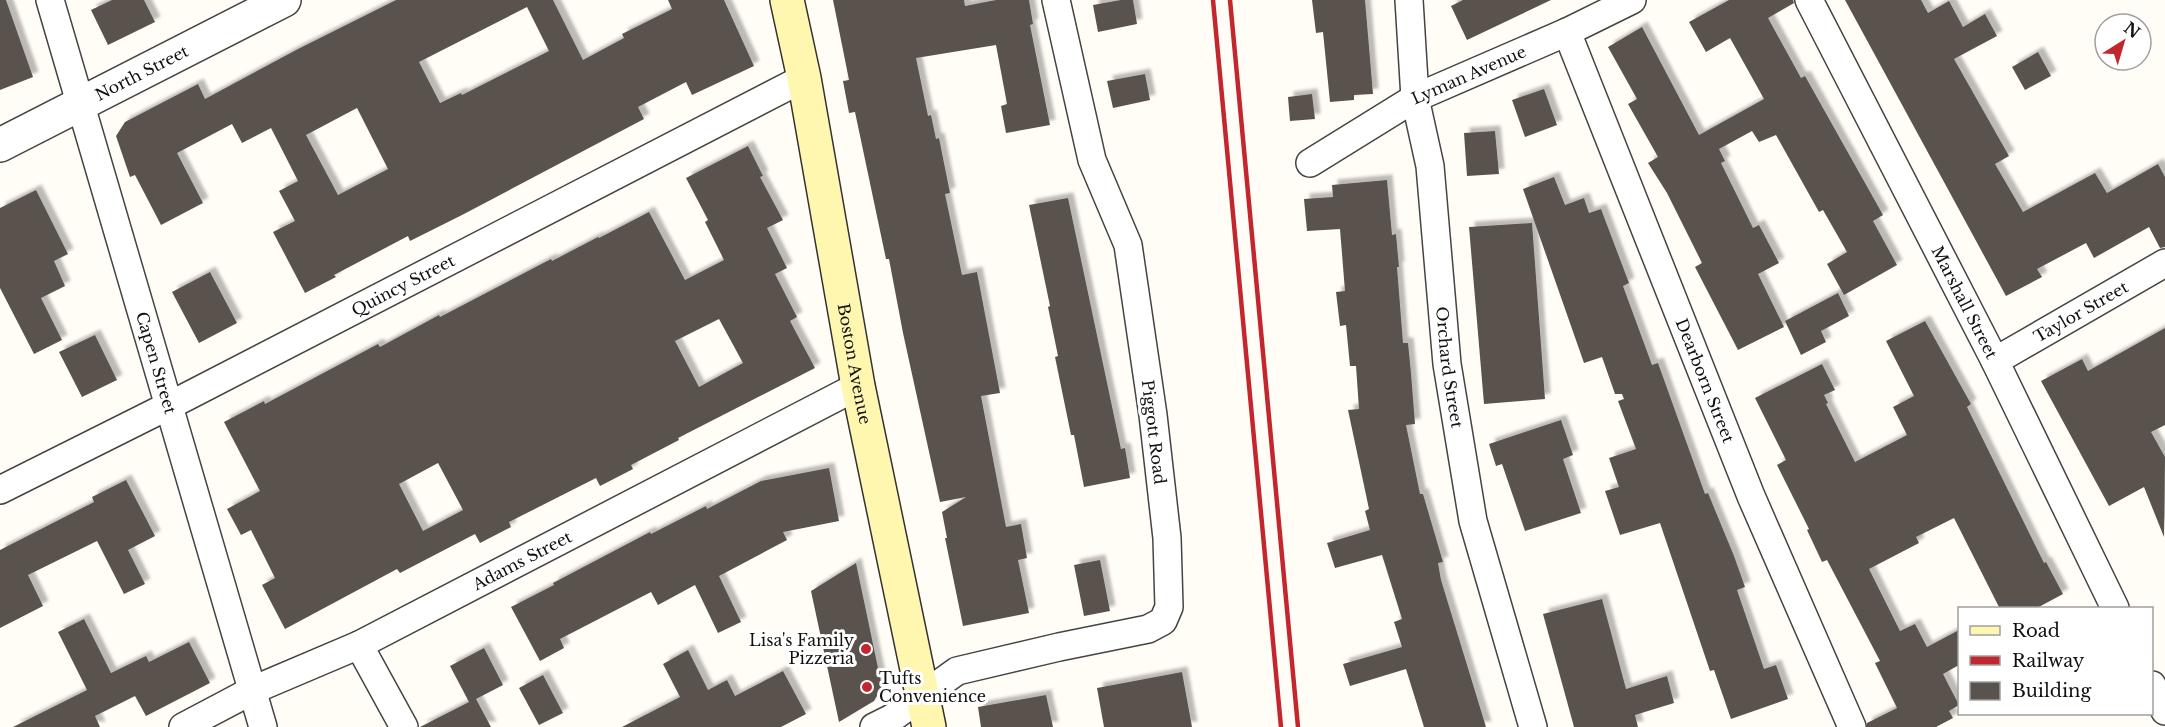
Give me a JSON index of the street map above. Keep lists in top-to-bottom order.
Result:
{
  "streets": {
    "main road": ["Boston Avenue"],
    "street": [
      "North Street",
      "Lyman Avenue",
      "Quincy Street",
      "Marshall Street",
      "Taylor Street",
      "Capen Street",
      "Orchard Street",
      "Dearborn Street",
      "Piggott Road",
      "Adams Street"
    ]
  },
  "crossings": [
    ["North Street", "Capen Street"],
    ["Lyman Avenue", "Orchard Street"],
    ["Lyman Avenue", "Dearborn Street"],
    ["Quincy Street", "Capen Street"],
    ["Quincy Street", "Boston Avenue"],
    ["Marshall Street", "Taylor Street"],
    ["Capen Street", "Adams Street"],
    ["Boston Avenue", "Piggott Road"],
    ["Boston Avenue", "Adams Street"]
  ],
  "places": ["Lisa's Family Pizzeria", "Tufts Convenience"],
  "legend": ["Road", "Railway", "Building"],
  "north": "top right"
}
